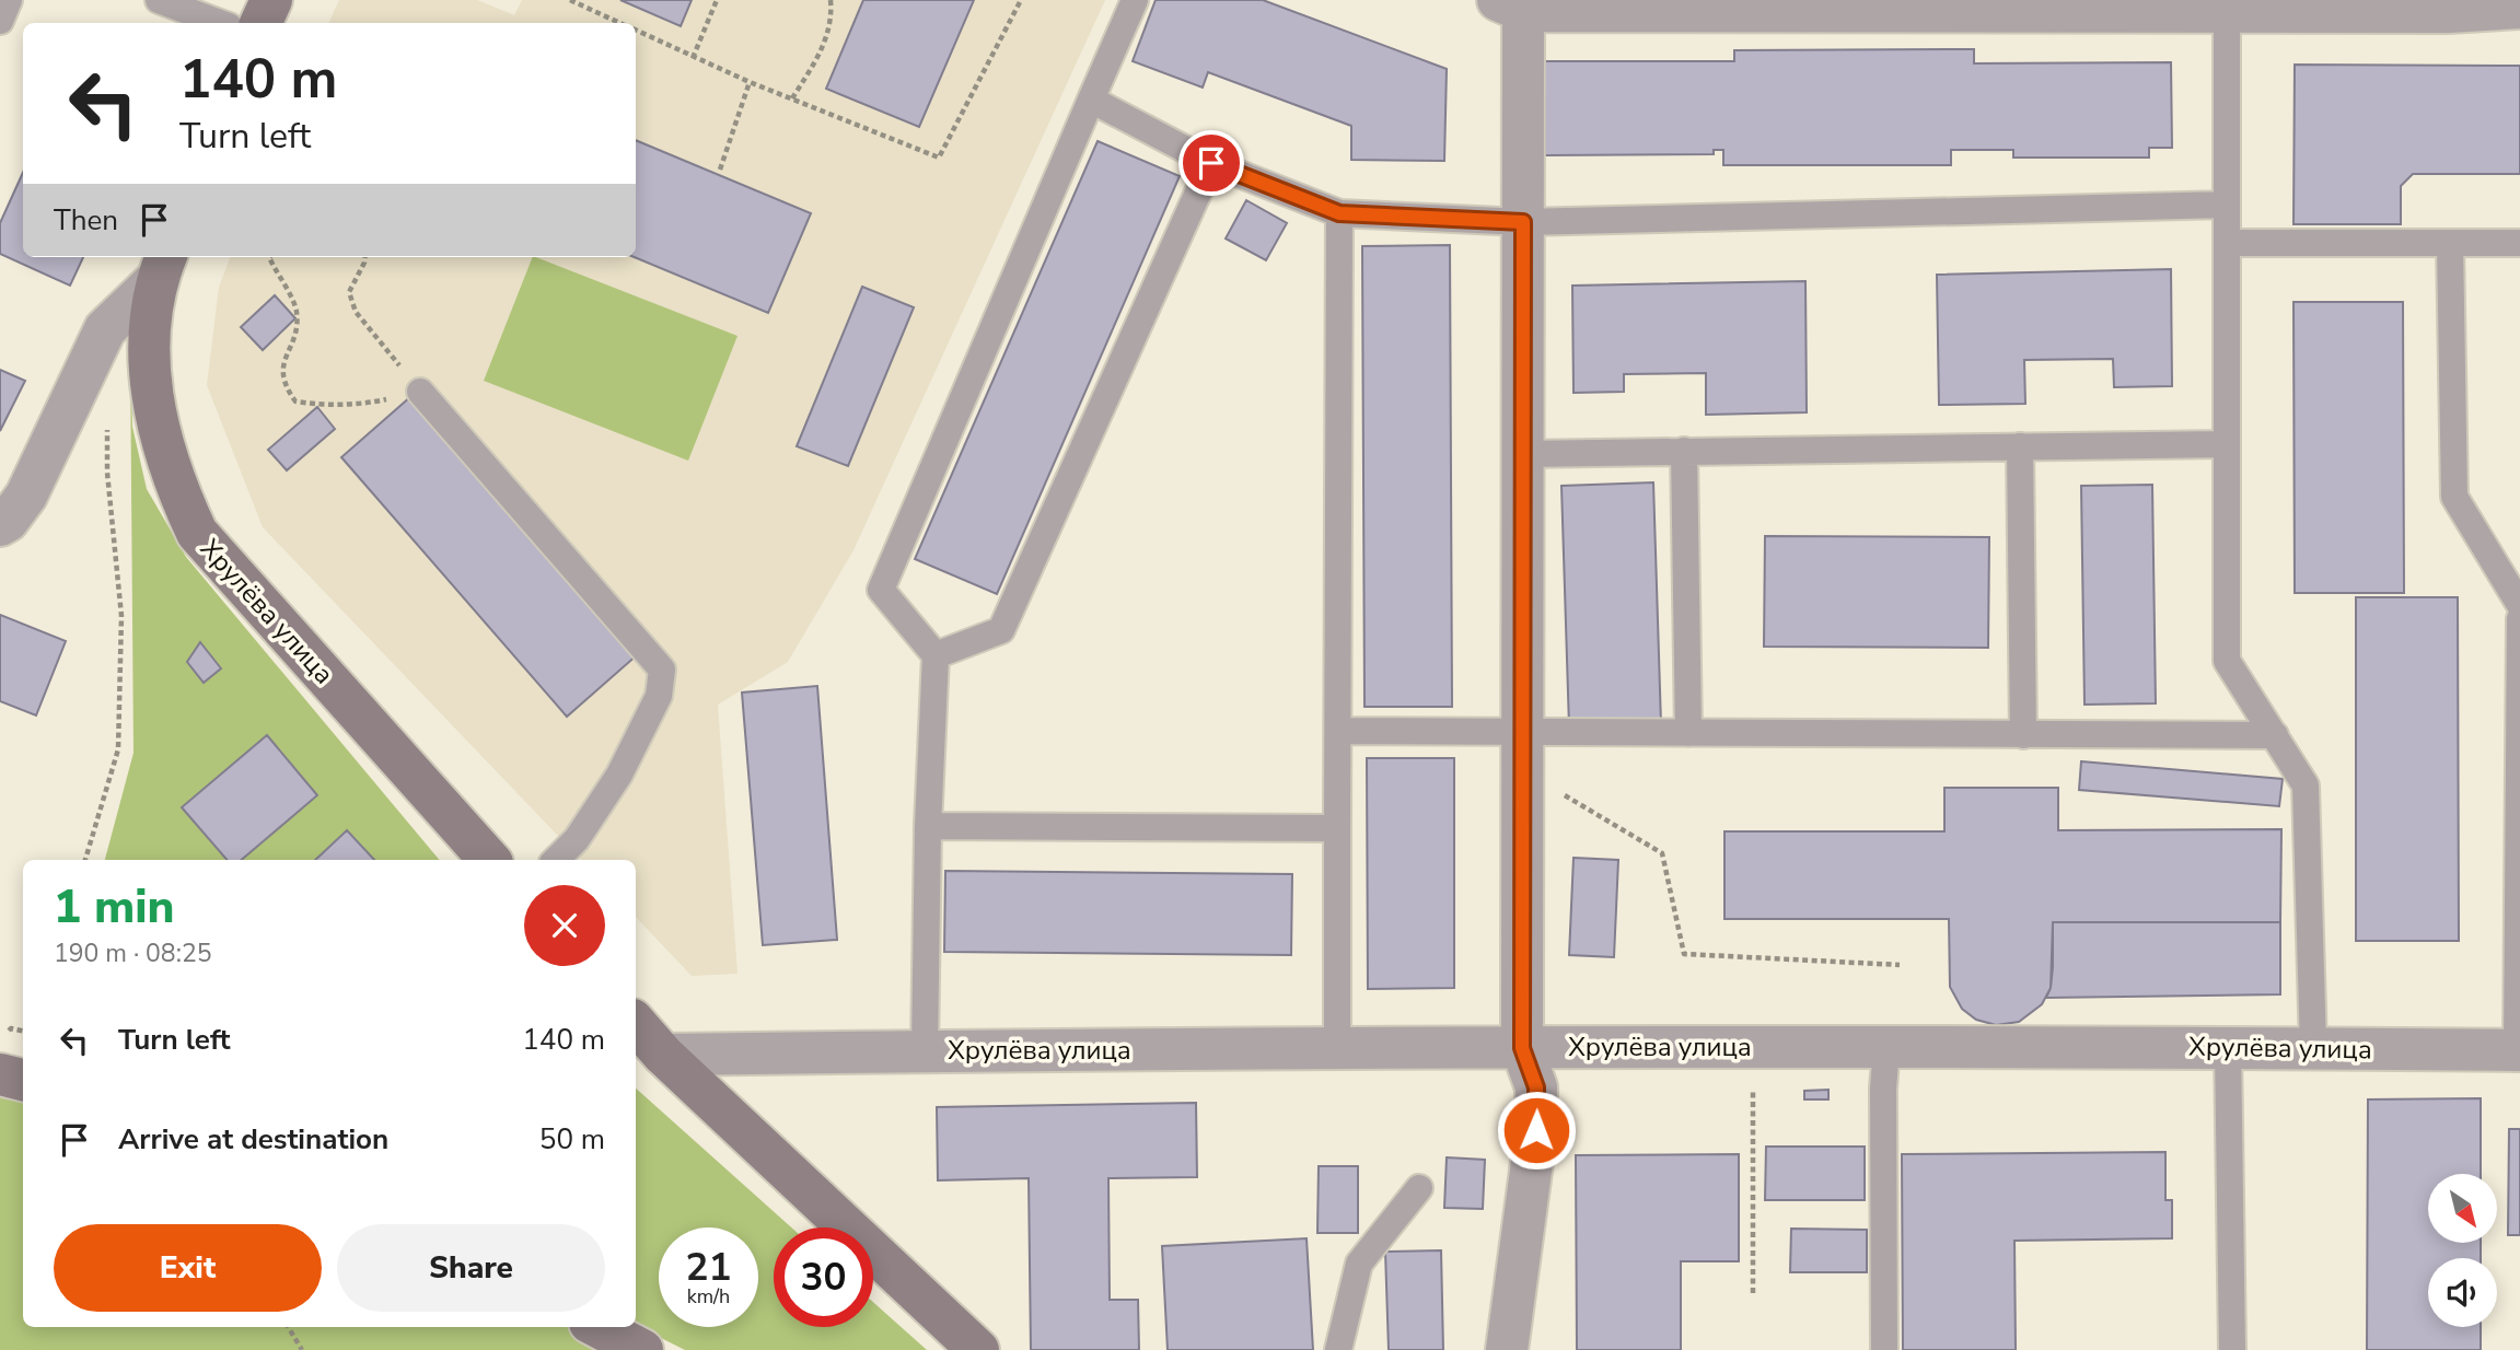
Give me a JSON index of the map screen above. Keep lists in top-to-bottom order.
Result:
{
  "streets": {
    "main road": ["Хрулёва улица"]
  },
  "north": "bottom right",
  "page": {
    "turn": ["140 m", "Turn left"],
    "then": "Then",
    "heading": ["1 min", "190 m · 08:25"],
    "list": [
      {
        "name": "Turn left",
        "value": "140 m"
      },
      {
        "name": "Arrive at destination",
        "value": "50 m"
      }
    ],
    "buttons": ["Exit", "Share"],
    "speed": "21 km/h",
    "limit": "30"
  }
}
